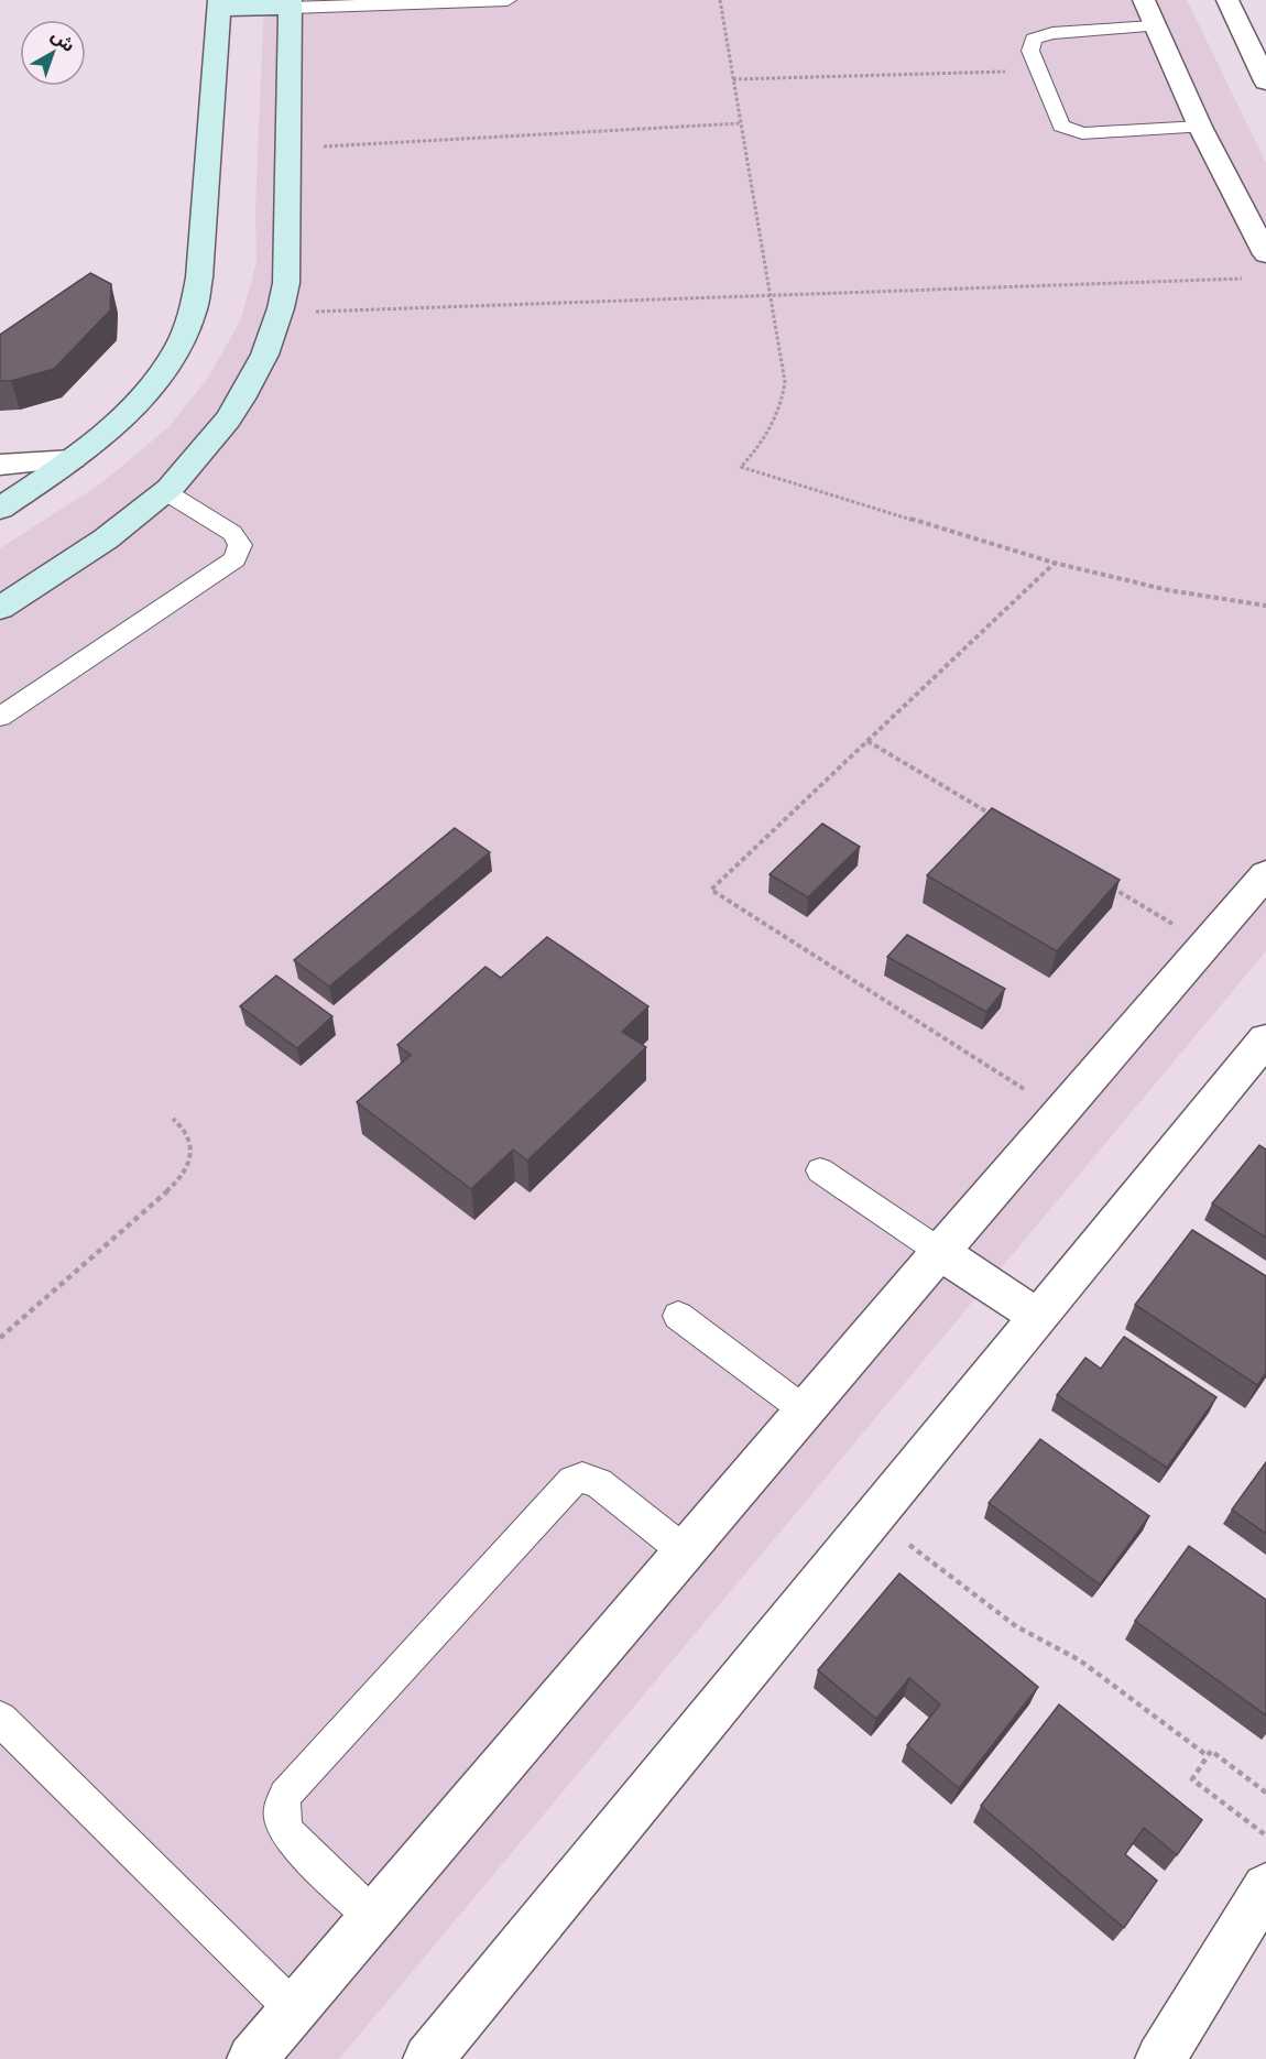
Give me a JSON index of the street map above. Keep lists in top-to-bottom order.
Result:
{
  "north": "top right"
}
